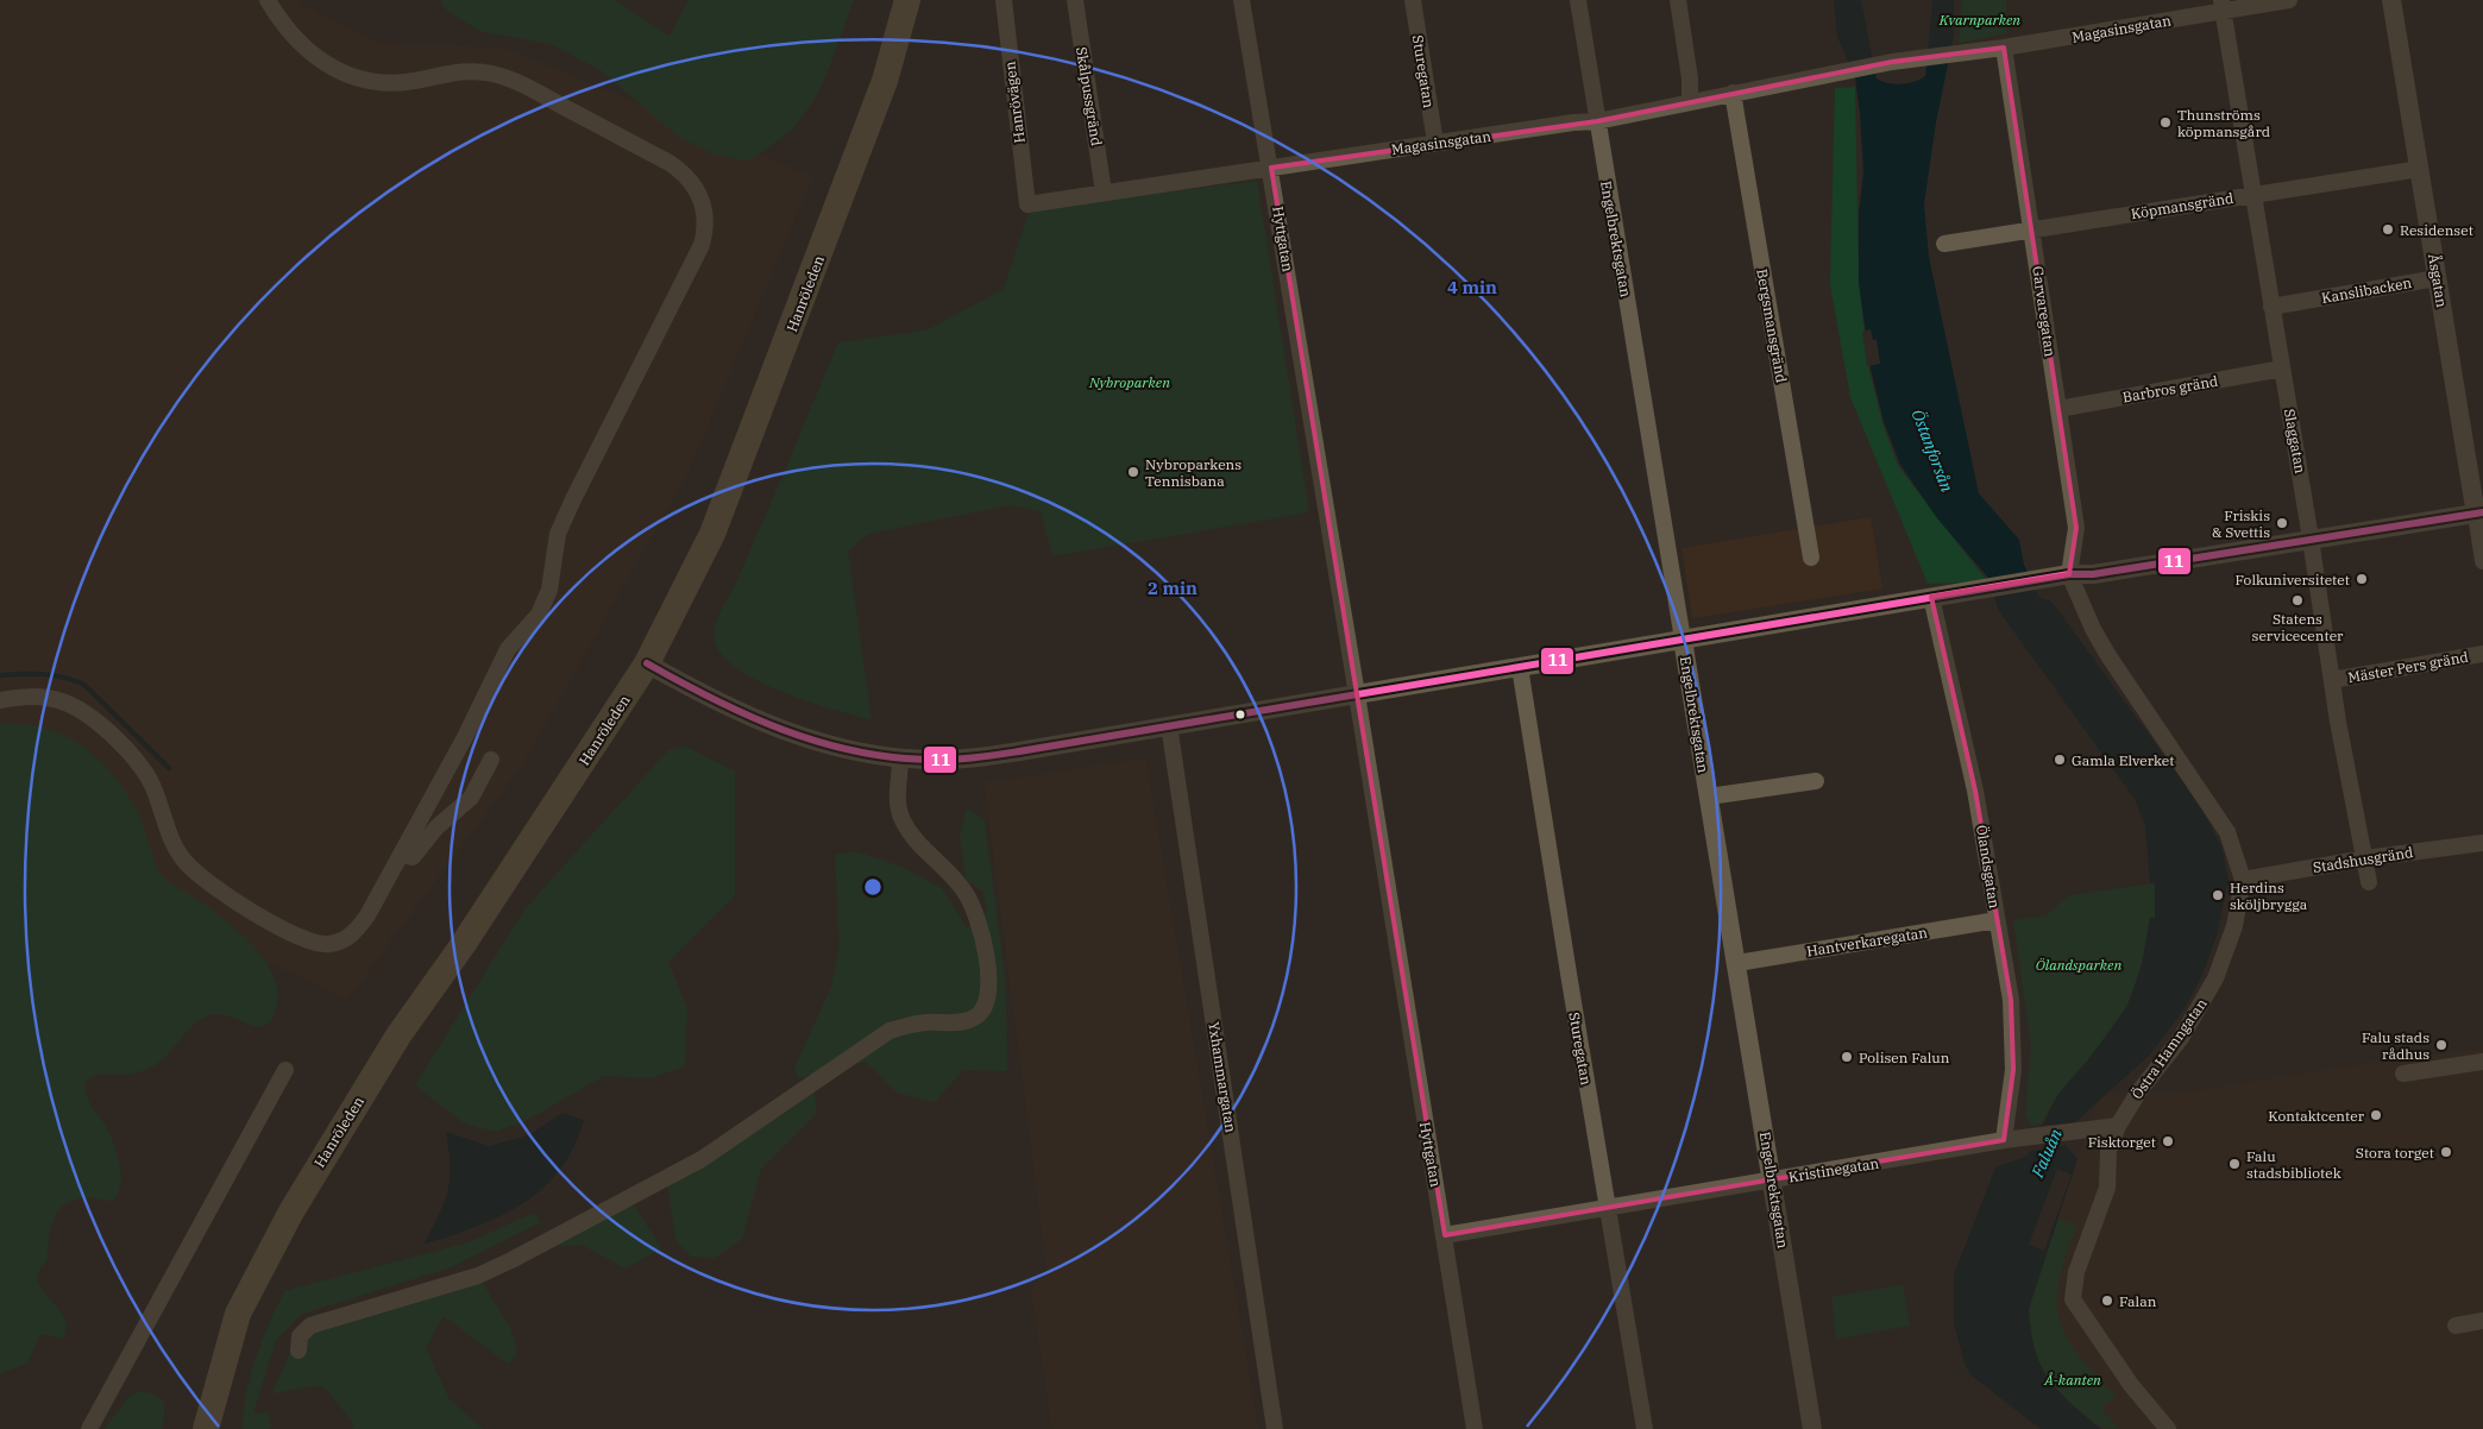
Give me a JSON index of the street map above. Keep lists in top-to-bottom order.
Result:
{
  "streets": {
    "highway": ["Hanröleden"],
    "street": [
      "Magasinsgatan",
      "Sturegatan",
      "Skålpussgränd",
      "Hanrövägen",
      "Köpmansgränd",
      "Hyttgatan",
      "Engelbrektsgatan",
      "Åsgatan",
      "Kanslibacken",
      "Garvaregatan",
      "Bergsmansgränd",
      "Barbros gränd",
      "Slaggatan",
      "Mäster Pers gränd",
      "Stadshusgränd",
      "Ölandsgatan",
      "Hantverkaregatan",
      "Östra Hamngatan",
      "Yxhammargatan",
      "Kristinegatan"
    ]
  },
  "crossings": [
    ["Magasinsgatan", "Sturegatan"],
    ["Magasinsgatan", "Skålpussgränd"],
    ["Magasinsgatan", "Hanrövägen"],
    ["Magasinsgatan", "Hyttgatan"],
    ["Magasinsgatan", "Engelbrektsgatan"],
    ["Magasinsgatan", "Garvaregatan"],
    ["Magasinsgatan", "Bergsmansgränd"],
    ["Magasinsgatan", "Slaggatan"],
    ["Sturegatan", "Kristinegatan"],
    ["Köpmansgränd", "Åsgatan"],
    ["Köpmansgränd", "Garvaregatan"],
    ["Köpmansgränd", "Slaggatan"],
    ["Hyttgatan", "Kristinegatan"],
    ["Engelbrektsgatan", "Hantverkaregatan"],
    ["Engelbrektsgatan", "Kristinegatan"],
    ["Åsgatan", "Kanslibacken"],
    ["Kanslibacken", "Slaggatan"],
    ["Garvaregatan", "Barbros gränd"],
    ["Garvaregatan", "Östra Hamngatan"],
    ["Barbros gränd", "Slaggatan"],
    ["Slaggatan", "Mäster Pers gränd"],
    ["Slaggatan", "Stadshusgränd"],
    ["Stadshusgränd", "Östra Hamngatan"],
    ["Ölandsgatan", "Hantverkaregatan"],
    ["Ölandsgatan", "Kristinegatan"],
    ["Östra Hamngatan", "Kristinegatan"]
  ],
  "water": ["Östanforsån", "Faluån"],
  "parks": [
    "Kvarnparken",
    "Nybroparken",
    "Ölandsparken",
    "Å-kanten"
  ],
  "places": [
    "Thunströms köpmansgård",
    "Residenset",
    "Nybroparkens Tennisbana",
    "Friskis & Svettis",
    "Folkuniversitetet",
    "Statens servicecenter",
    "Gamla Elverket",
    "Herdins sköljbrygga",
    "Falu stads rådhus",
    "Polisen Falun",
    "Kontaktcenter",
    "Fisktorget",
    "Stora torget",
    "Falu stadsbibliotek",
    "Falan"
  ],
  "lines": ["transit line 11"],
  "rings": ["4 min", "2 min"]
}
